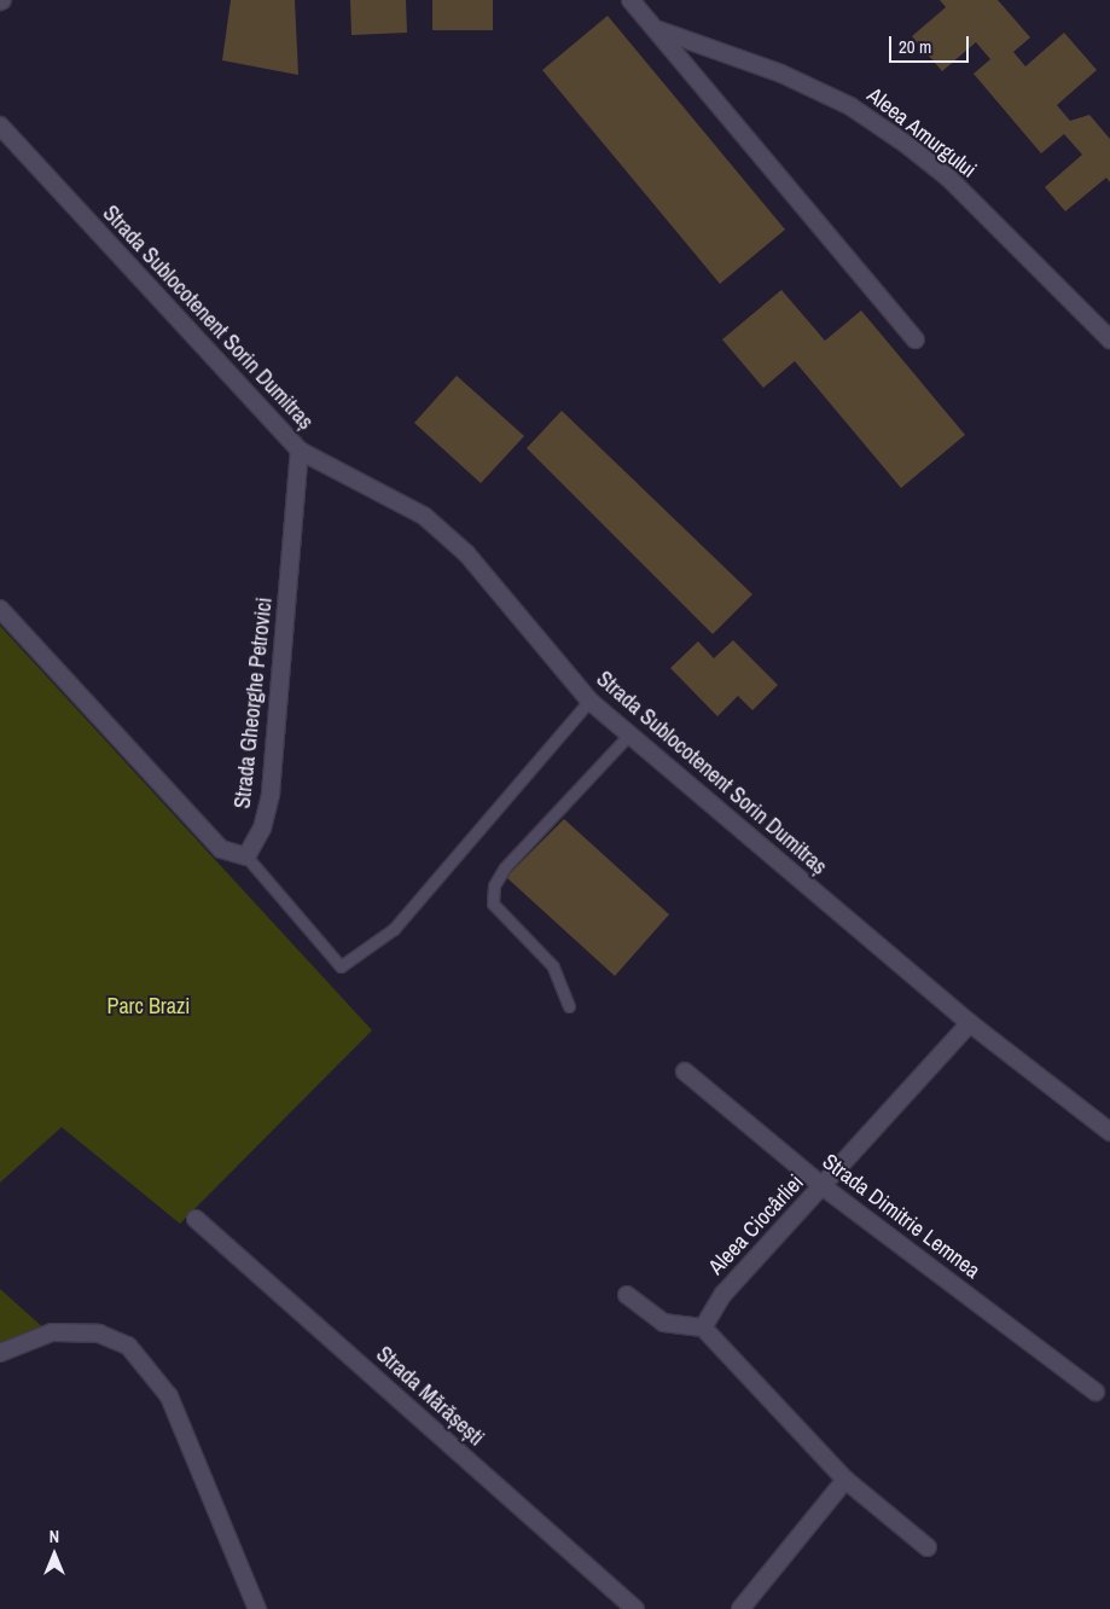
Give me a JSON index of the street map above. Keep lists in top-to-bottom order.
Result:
{
  "streets": {
    "street": [
      "Aleea Amurgului",
      "Strada Sublocotenent Sorin Dumitraș",
      "Strada Gheorghe Petrovici",
      "Strada Dimitrie Lemnea",
      "Aleea Ciocârliei",
      "Strada Mărășești"
    ]
  },
  "crossings": [
    ["Strada Sublocotenent Sorin Dumitraș", "Strada Gheorghe Petrovici"],
    ["Strada Sublocotenent Sorin Dumitraș", "Aleea Ciocârliei"],
    ["Strada Dimitrie Lemnea", "Aleea Ciocârliei"]
  ],
  "parks": ["Parc Brazi"],
  "scale_bar": "20 m",
  "north": "top"
}
